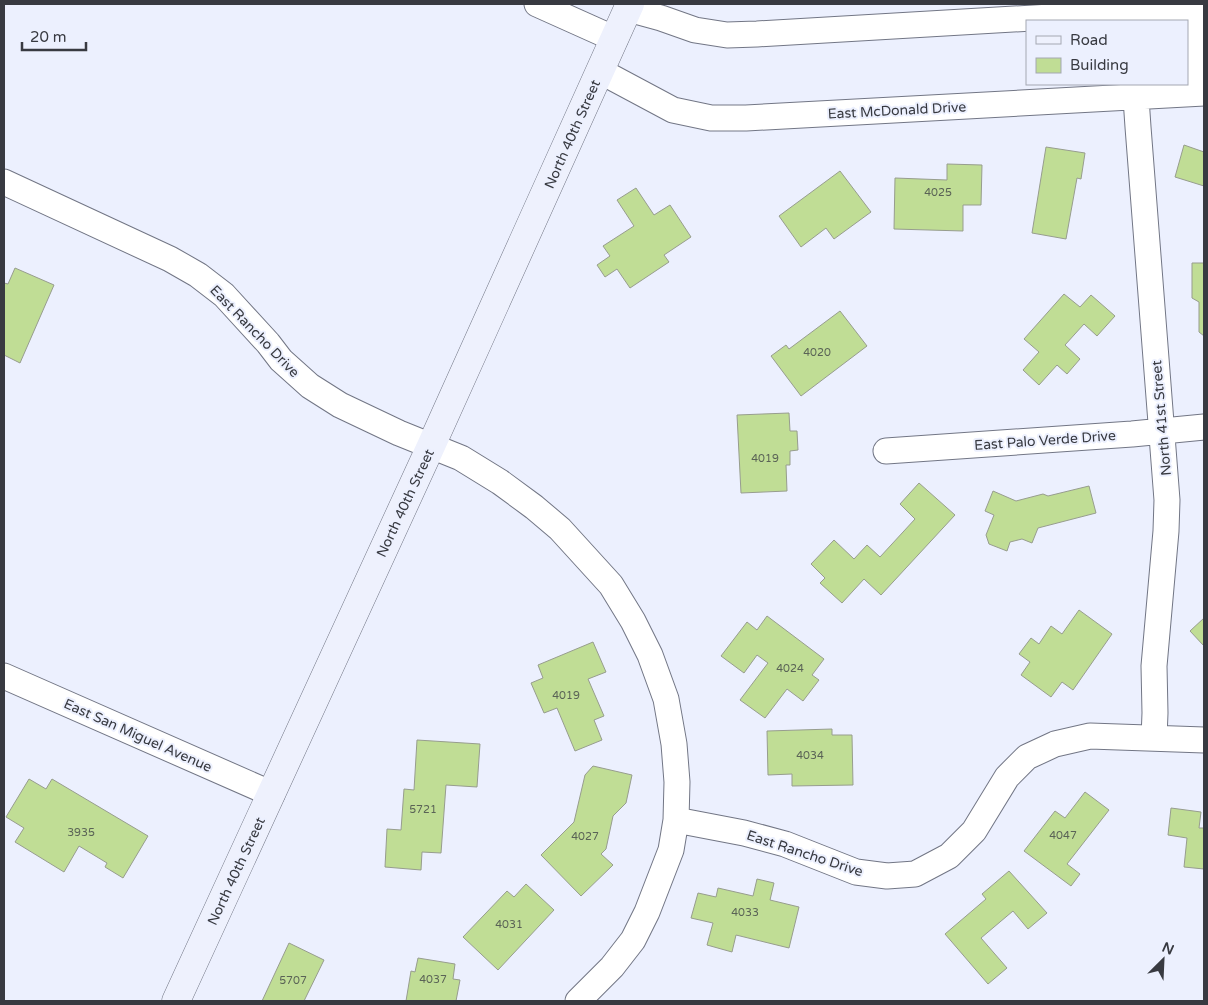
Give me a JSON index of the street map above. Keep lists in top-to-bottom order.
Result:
{
  "streets": {
    "street": [
      "East McDonald Drive",
      "North 40th Street",
      "East Rancho Drive",
      "North 41st Street",
      "East Palo Verde Drive",
      "East San Miguel Avenue"
    ]
  },
  "crossings": [
    ["East McDonald Drive", "North 40th Street"],
    ["East McDonald Drive", "North 41st Street"],
    ["North 40th Street", "East Rancho Drive"],
    ["North 40th Street", "East San Miguel Avenue"],
    ["East Rancho Drive", "North 41st Street"],
    ["North 41st Street", "East Palo Verde Drive"]
  ],
  "house_numbers": [
    "4025",
    "4020",
    "4019",
    "4024",
    "4019",
    "4034",
    "5721",
    "3935",
    "4047",
    "4027",
    "4033",
    "4031",
    "4037",
    "5707"
  ],
  "legend": ["Road", "Building"],
  "scale_bar": "20 m",
  "north": "top right"
}
